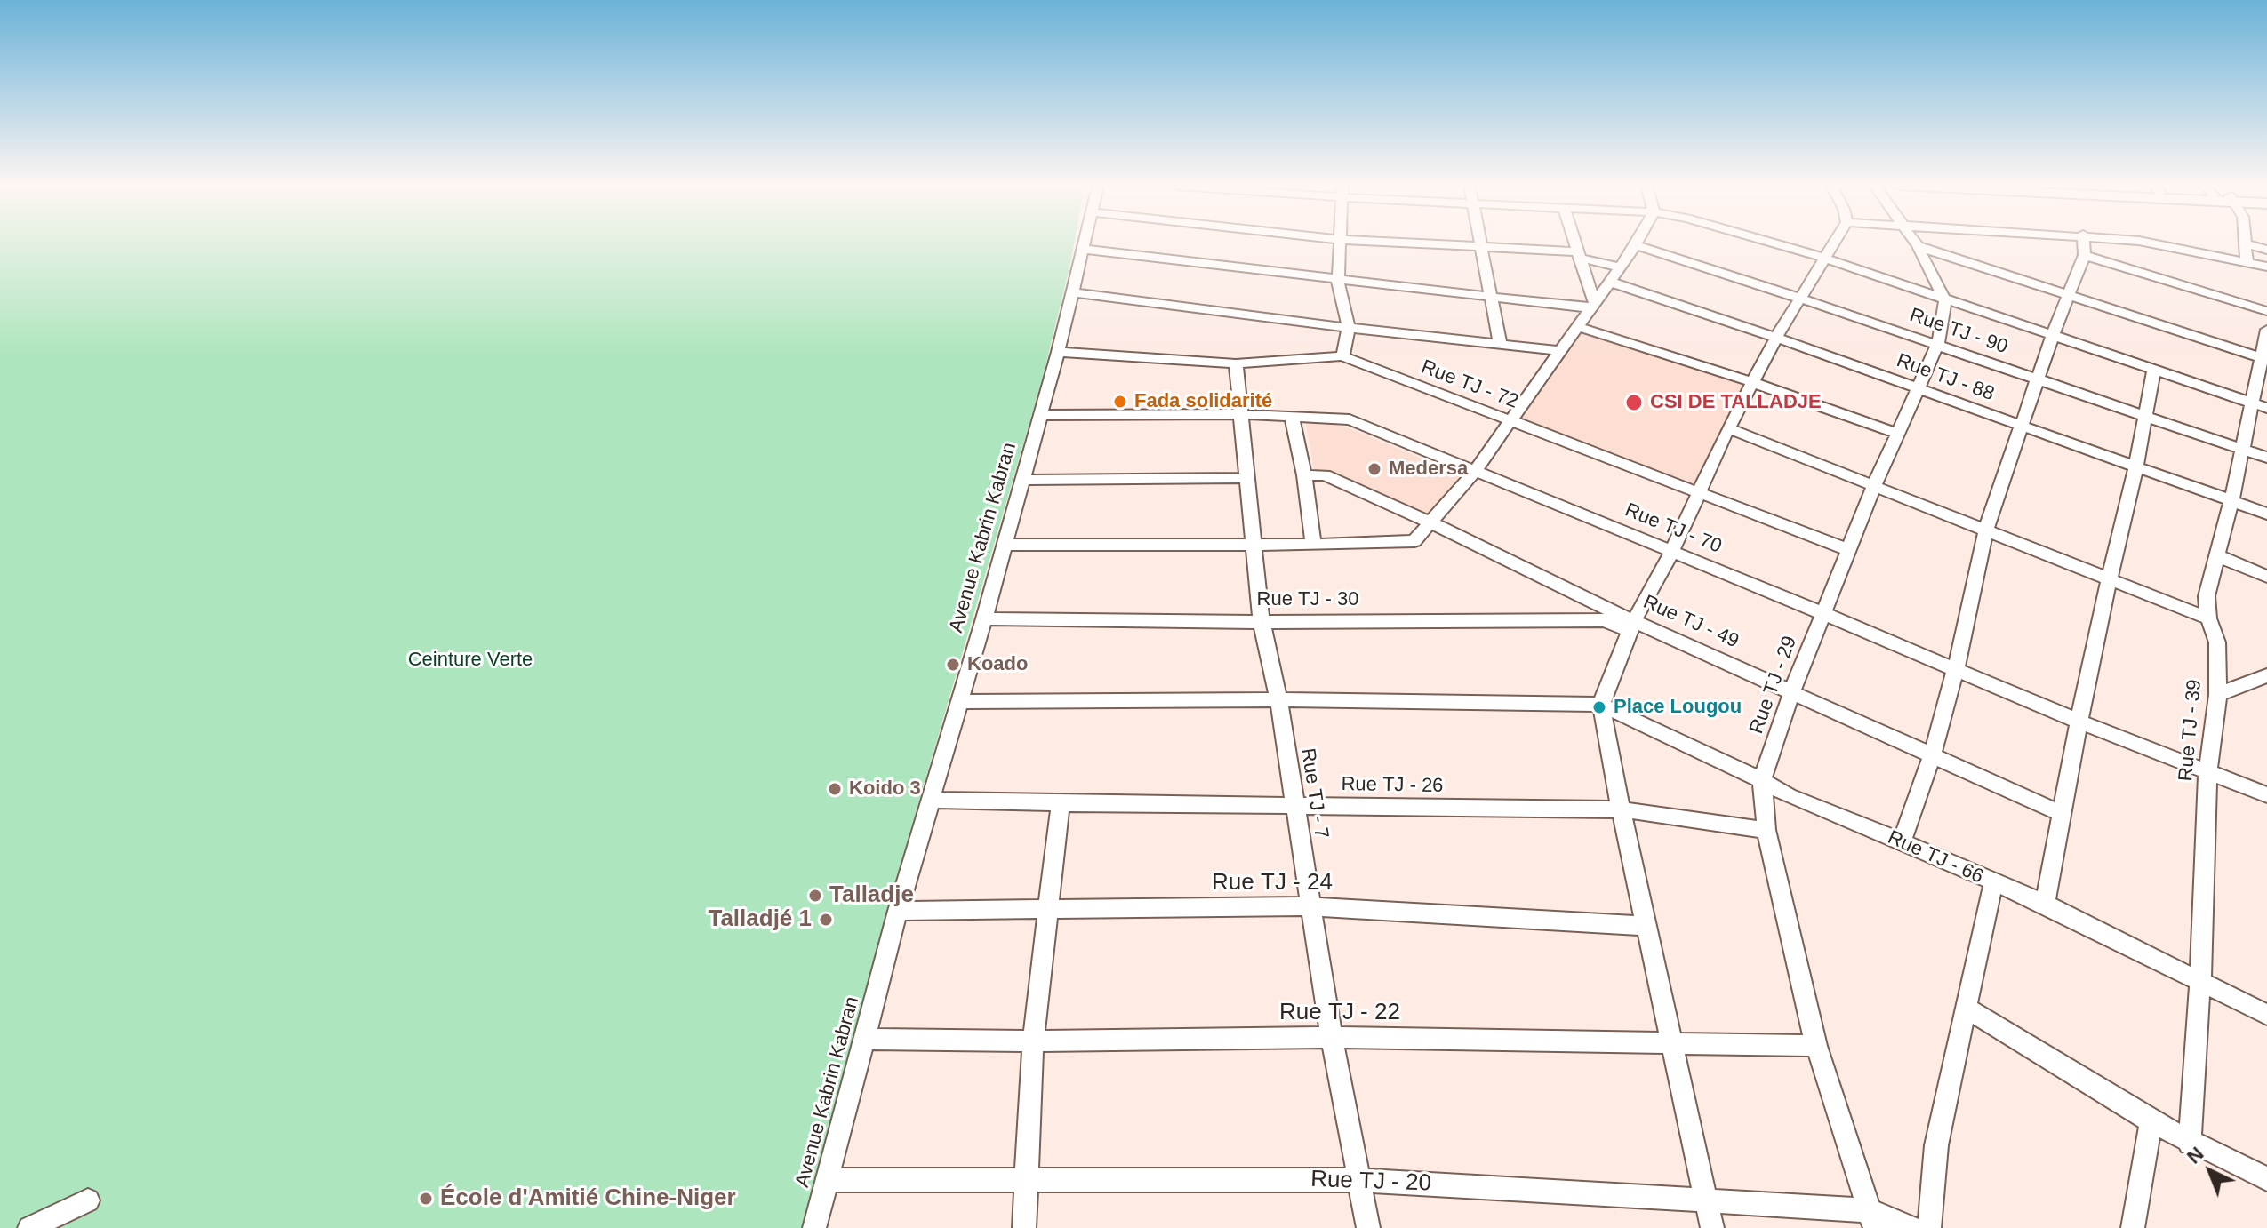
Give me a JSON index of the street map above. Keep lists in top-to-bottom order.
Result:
{
  "streets": {
    "street": [
      "Rue TJ - 90",
      "Rue TJ - 88",
      "Rue TJ - 72",
      "Rue TJ - 70",
      "Avenue Kabrin Kabran",
      "Rue TJ - 30",
      "Rue TJ - 49",
      "Rue TJ - 29",
      "Rue TJ - 39",
      "Rue TJ - 26",
      "Rue TJ - 7",
      "Rue TJ - 66",
      "Rue TJ - 24",
      "Rue TJ - 22",
      "Rue TJ - 20"
    ]
  },
  "crossings": [
    ["Rue TJ - 90", "Rue TJ - 29"],
    ["Rue TJ - 90", "Rue TJ - 39"],
    ["Rue TJ - 88", "Rue TJ - 29"],
    ["Rue TJ - 88", "Rue TJ - 39"],
    ["Rue TJ - 72", "Avenue Kabrin Kabran"],
    ["Rue TJ - 72", "Rue TJ - 29"],
    ["Rue TJ - 72", "Rue TJ - 7"],
    ["Rue TJ - 70", "Avenue Kabrin Kabran"],
    ["Rue TJ - 70", "Rue TJ - 29"],
    ["Rue TJ - 70", "Rue TJ - 39"],
    ["Rue TJ - 70", "Rue TJ - 7"],
    ["Avenue Kabrin Kabran", "Rue TJ - 30"],
    ["Avenue Kabrin Kabran", "Rue TJ - 26"],
    ["Avenue Kabrin Kabran", "Rue TJ - 24"],
    ["Avenue Kabrin Kabran", "Rue TJ - 22"],
    ["Avenue Kabrin Kabran", "Rue TJ - 20"],
    ["Rue TJ - 30", "Rue TJ - 49"],
    ["Rue TJ - 30", "Rue TJ - 7"],
    ["Rue TJ - 49", "Rue TJ - 29"],
    ["Rue TJ - 29", "Rue TJ - 26"],
    ["Rue TJ - 29", "Rue TJ - 66"],
    ["Rue TJ - 29", "Rue TJ - 22"],
    ["Rue TJ - 29", "Rue TJ - 20"],
    ["Rue TJ - 39", "Rue TJ - 66"],
    ["Rue TJ - 26", "Rue TJ - 7"],
    ["Rue TJ - 7", "Rue TJ - 24"],
    ["Rue TJ - 7", "Rue TJ - 22"],
    ["Rue TJ - 7", "Rue TJ - 20"]
  ],
  "parks": ["Ceinture Verte"],
  "places": [
    "Fada solidarité",
    "CSI DE TALLADJE",
    "Medersa",
    "Koado",
    "Place Lougou",
    "Koido 3",
    "Talladje",
    "Talladjé 1",
    "École d'Amitié Chine-Niger"
  ],
  "north": "top left"
}
